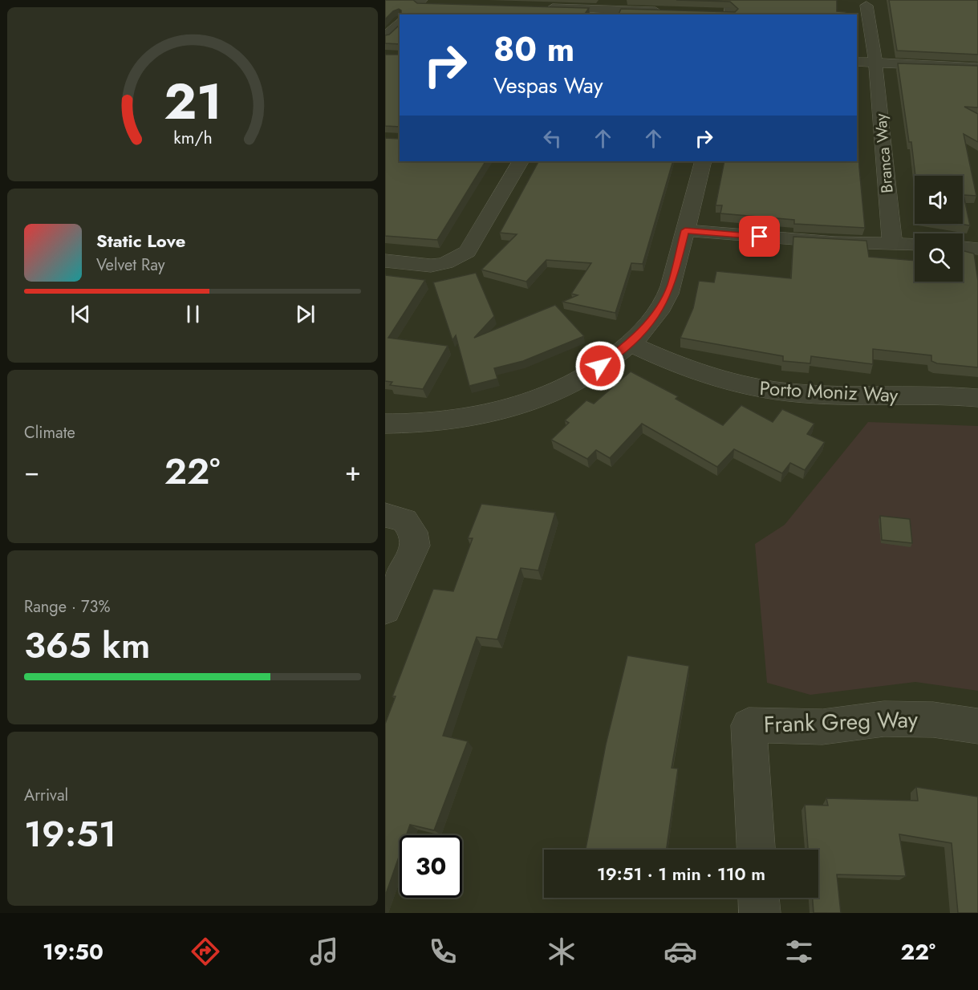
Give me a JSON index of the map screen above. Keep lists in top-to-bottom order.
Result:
{
  "streets": {
    "street": ["Branca Way", "Porto Moniz Way", "Frank Greg Way"]
  },
  "page": {
    "turn": ["80 m", "Vespas Way"],
    "song": ["Static Love", "Velvet Ray"],
    "tile": [
      "Climate",
      ["Range · 73%", "365 km"],
      ["Arrival", "19:51"]
    ],
    "heat": ["−", "22°", "+"],
    "limit": "30",
    "trip": "19:51 · 1 min · 110 m",
    "tabs": ["19:50", "22°"],
    "gauge": ["21", "km/h"]
  }
}
